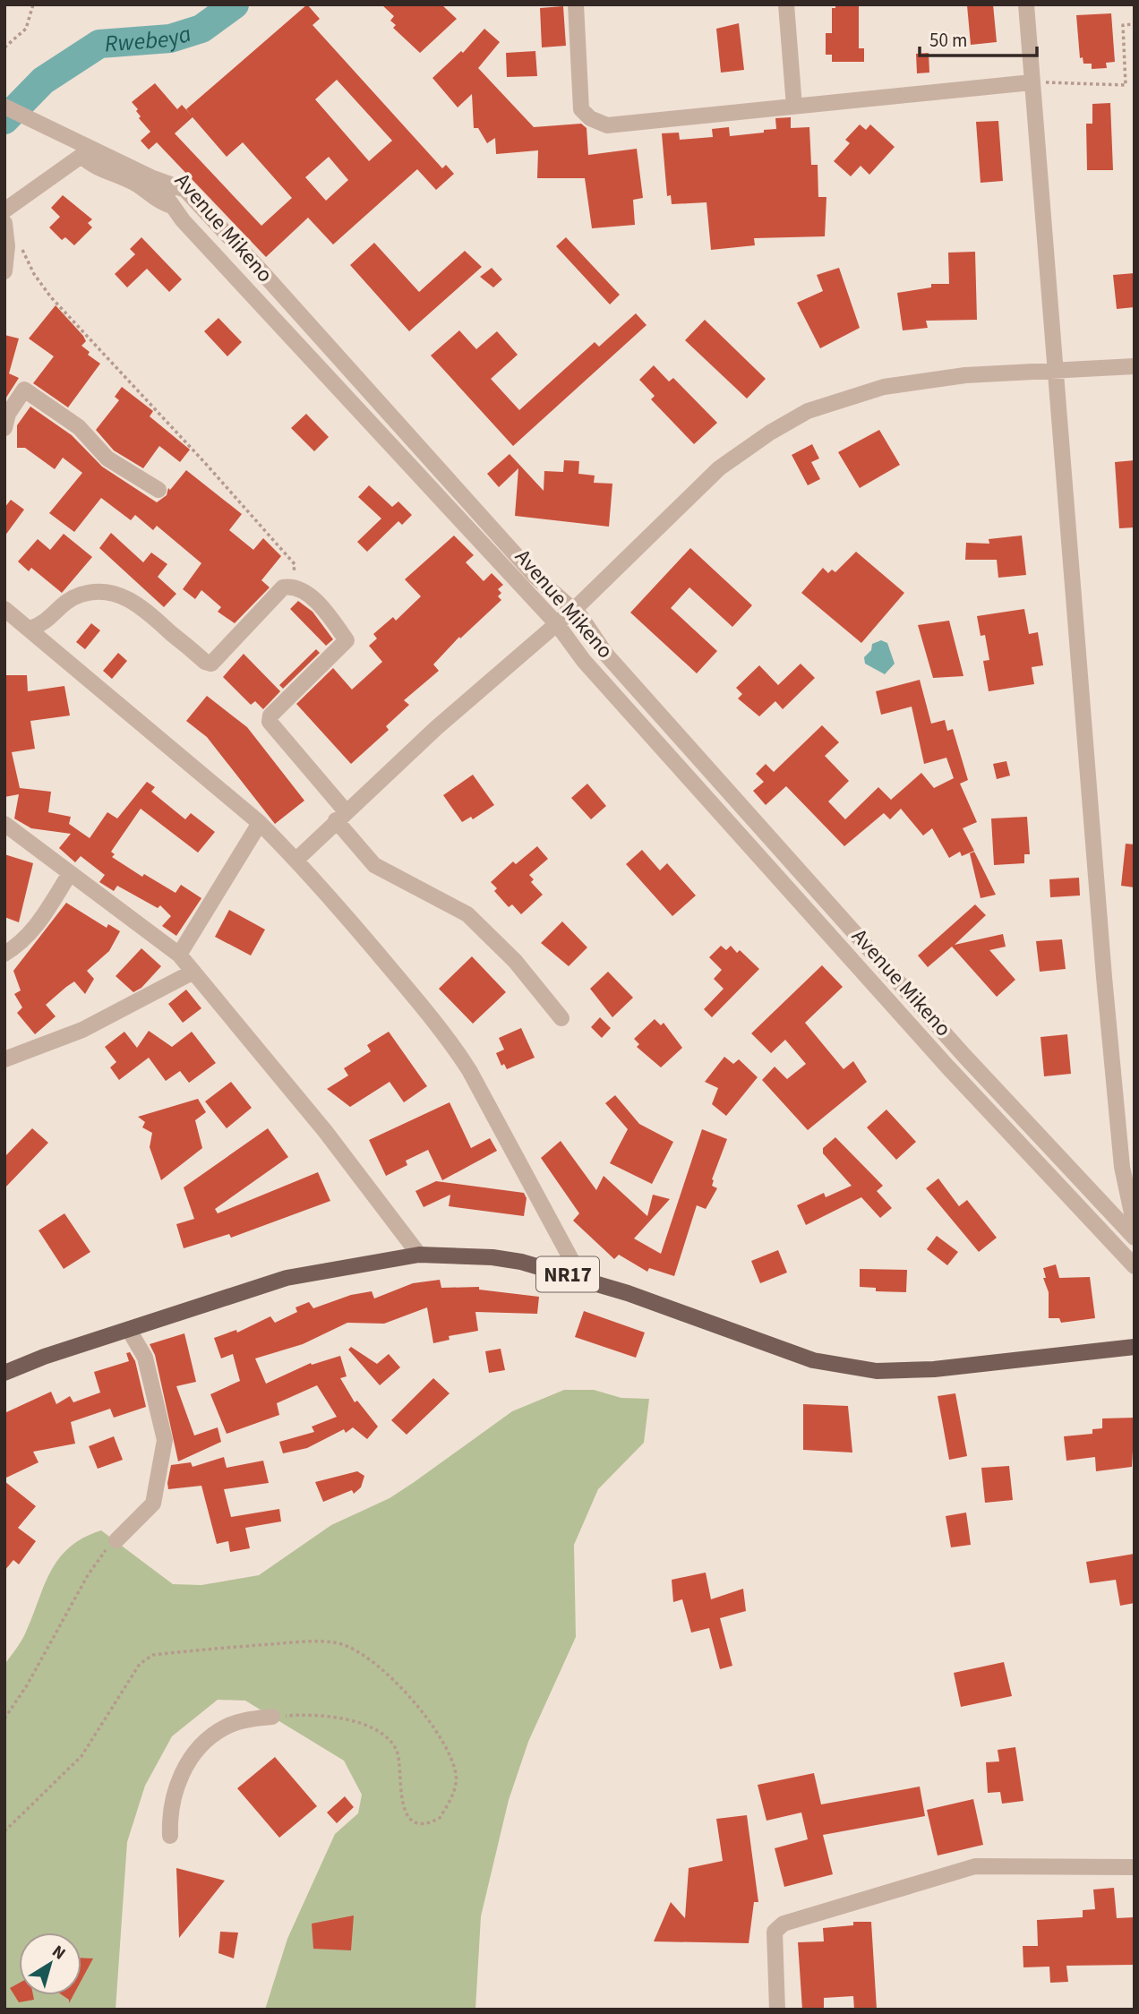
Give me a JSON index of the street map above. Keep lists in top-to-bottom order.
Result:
{
  "streets": {
    "main road": ["NR17"],
    "street": ["Avenue Mikeno"]
  },
  "water": ["Rwebeya"],
  "scale_bar": "50 m",
  "north": "top right"
}
